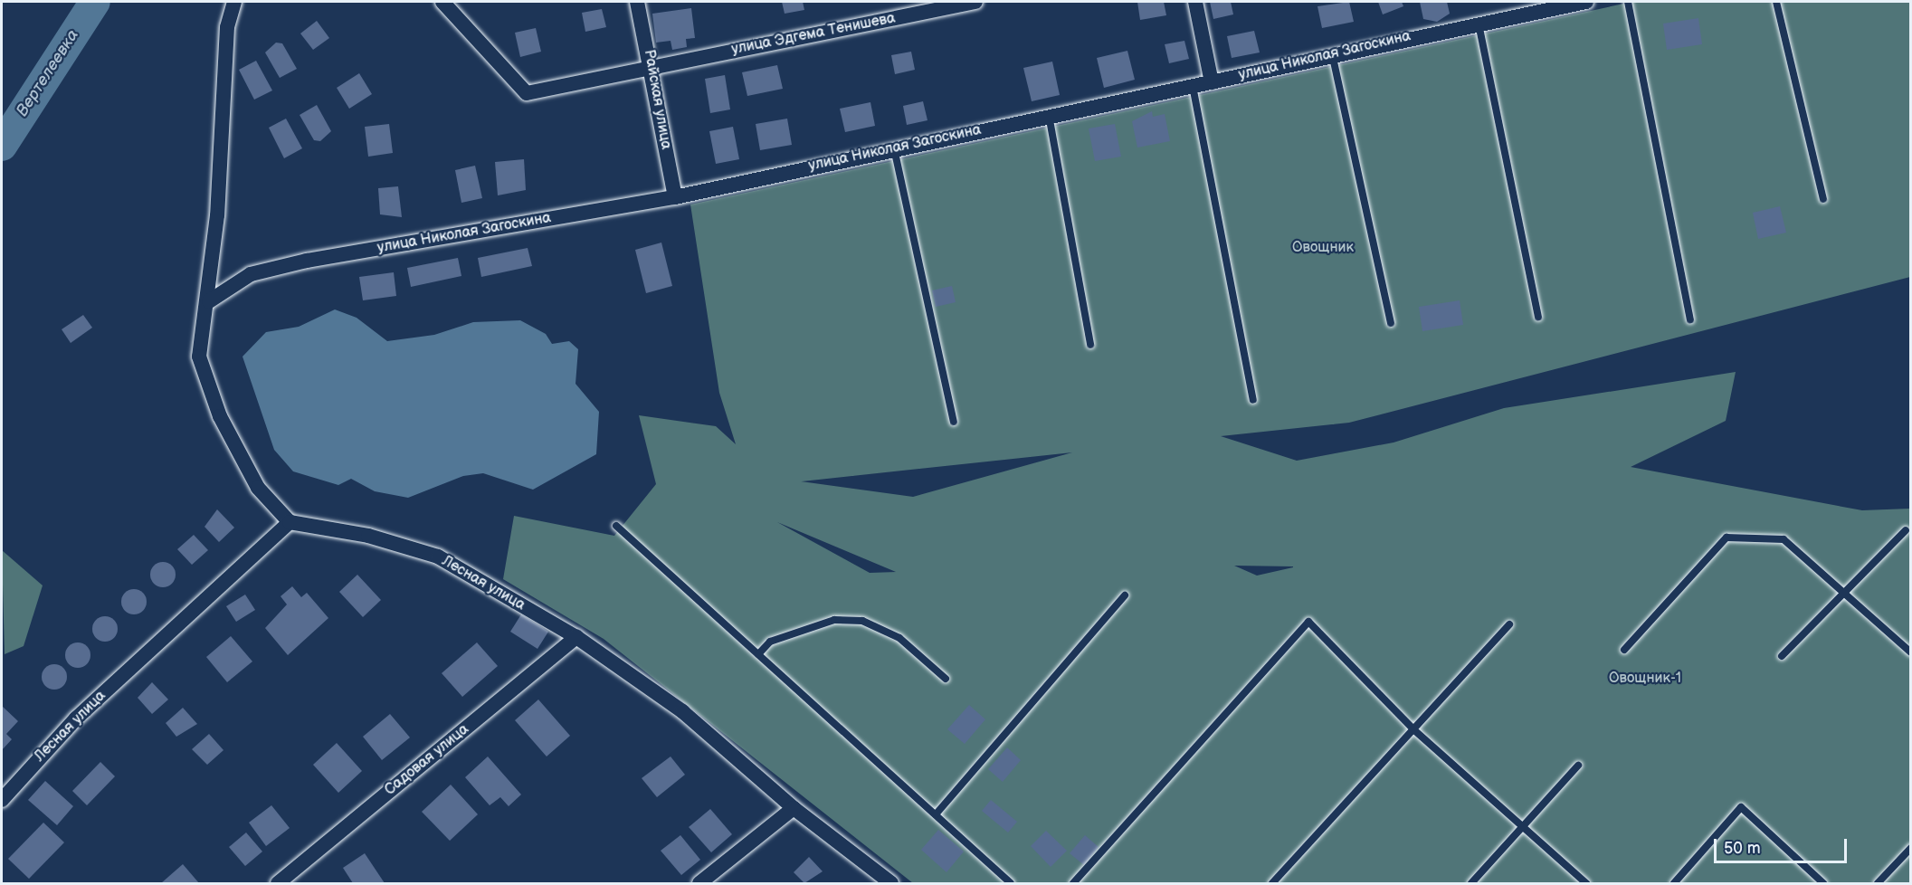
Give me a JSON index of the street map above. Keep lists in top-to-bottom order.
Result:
{
  "streets": {
    "street": [
      "улица Эдгема Тенишева",
      "улица Николая Загоскина",
      "Райская улица",
      "Лесная улица",
      "Садовая улица"
    ]
  },
  "crossings": [
    ["улица Эдгема Тенишева", "Райская улица"],
    ["улица Николая Загоскина", "Райская улица"],
    ["Лесная улица", "Садовая улица"]
  ],
  "water": ["Вертелеевка"],
  "parks": ["Овощник", "Овощник-1"],
  "scale_bar": "50 m"
}
